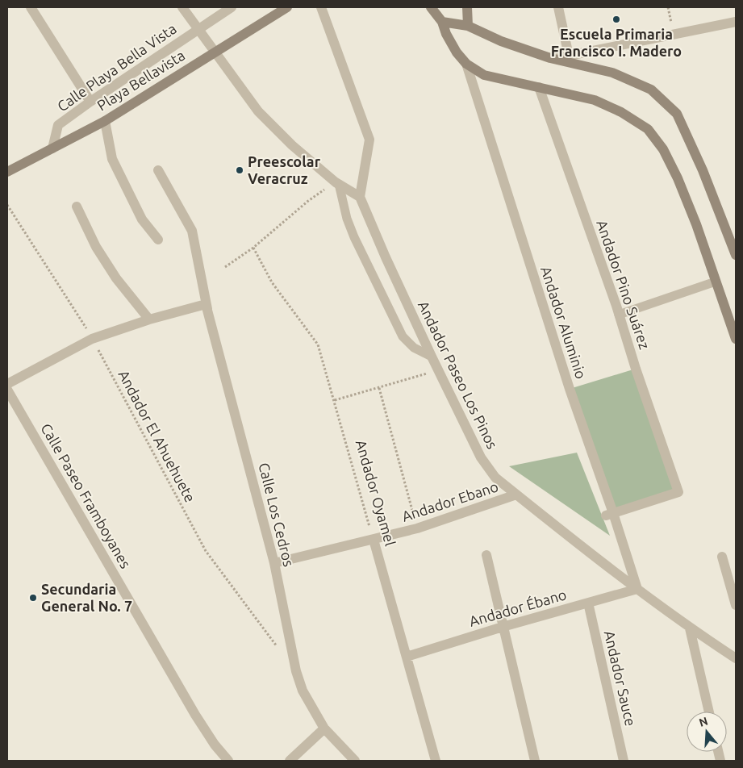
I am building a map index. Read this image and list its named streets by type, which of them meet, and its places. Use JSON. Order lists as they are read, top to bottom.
{
  "streets": {
    "street": [
      "Calle Playa Bella Vista",
      "Playa Bellavista",
      "Andador Pino Suárez",
      "Andador Aluminio",
      "Andador Paseo Los Pinos",
      "Andador Oyamel",
      "Calle Paseo Framboyanes",
      "Andador Ebano",
      "Calle Los Cedros",
      "Andador Ébano",
      "Andador Sauce"
    ],
    "path": ["Andador El Ahuehuete"]
  },
  "crossings": [
    ["Calle Playa Bella Vista", "Playa Bellavista"],
    ["Andador Pino Suárez", "Andador Aluminio"],
    ["Andador Aluminio", "Andador Paseo Los Pinos"],
    ["Andador Aluminio", "Andador Ébano"],
    ["Andador Paseo Los Pinos", "Andador Ebano"],
    ["Andador Paseo Los Pinos", "Andador Ébano"],
    ["Andador Oyamel", "Andador Ebano"],
    ["Andador Oyamel", "Andador Ébano"],
    ["Andador Ebano", "Calle Los Cedros"],
    ["Andador Ébano", "Andador Sauce"]
  ],
  "places": ["Escuela Primaria Francisco I. Madero", "Preescolar Veracruz", "Secundaria General No. 7"],
  "north": "top"
}
